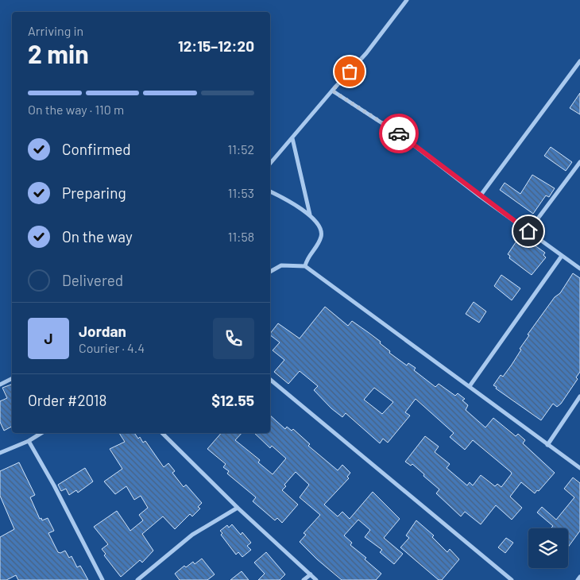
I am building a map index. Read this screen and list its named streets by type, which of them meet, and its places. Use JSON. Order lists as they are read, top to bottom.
{
  "page": {
    "heading": ["2 min", "Arriving in", "12:15–12:20"],
    "panel": [
      "Jordan",
      "Courier · 4.4",
      "Order #2018",
      "$12.55"
    ],
    "bar": "On the way · 110 m",
    "list": [
      ["Confirmed", "11:52"],
      ["Preparing", "11:53"],
      ["On the way", "11:58"],
      "Delivered"
    ],
    "round": "J"
  }
}
